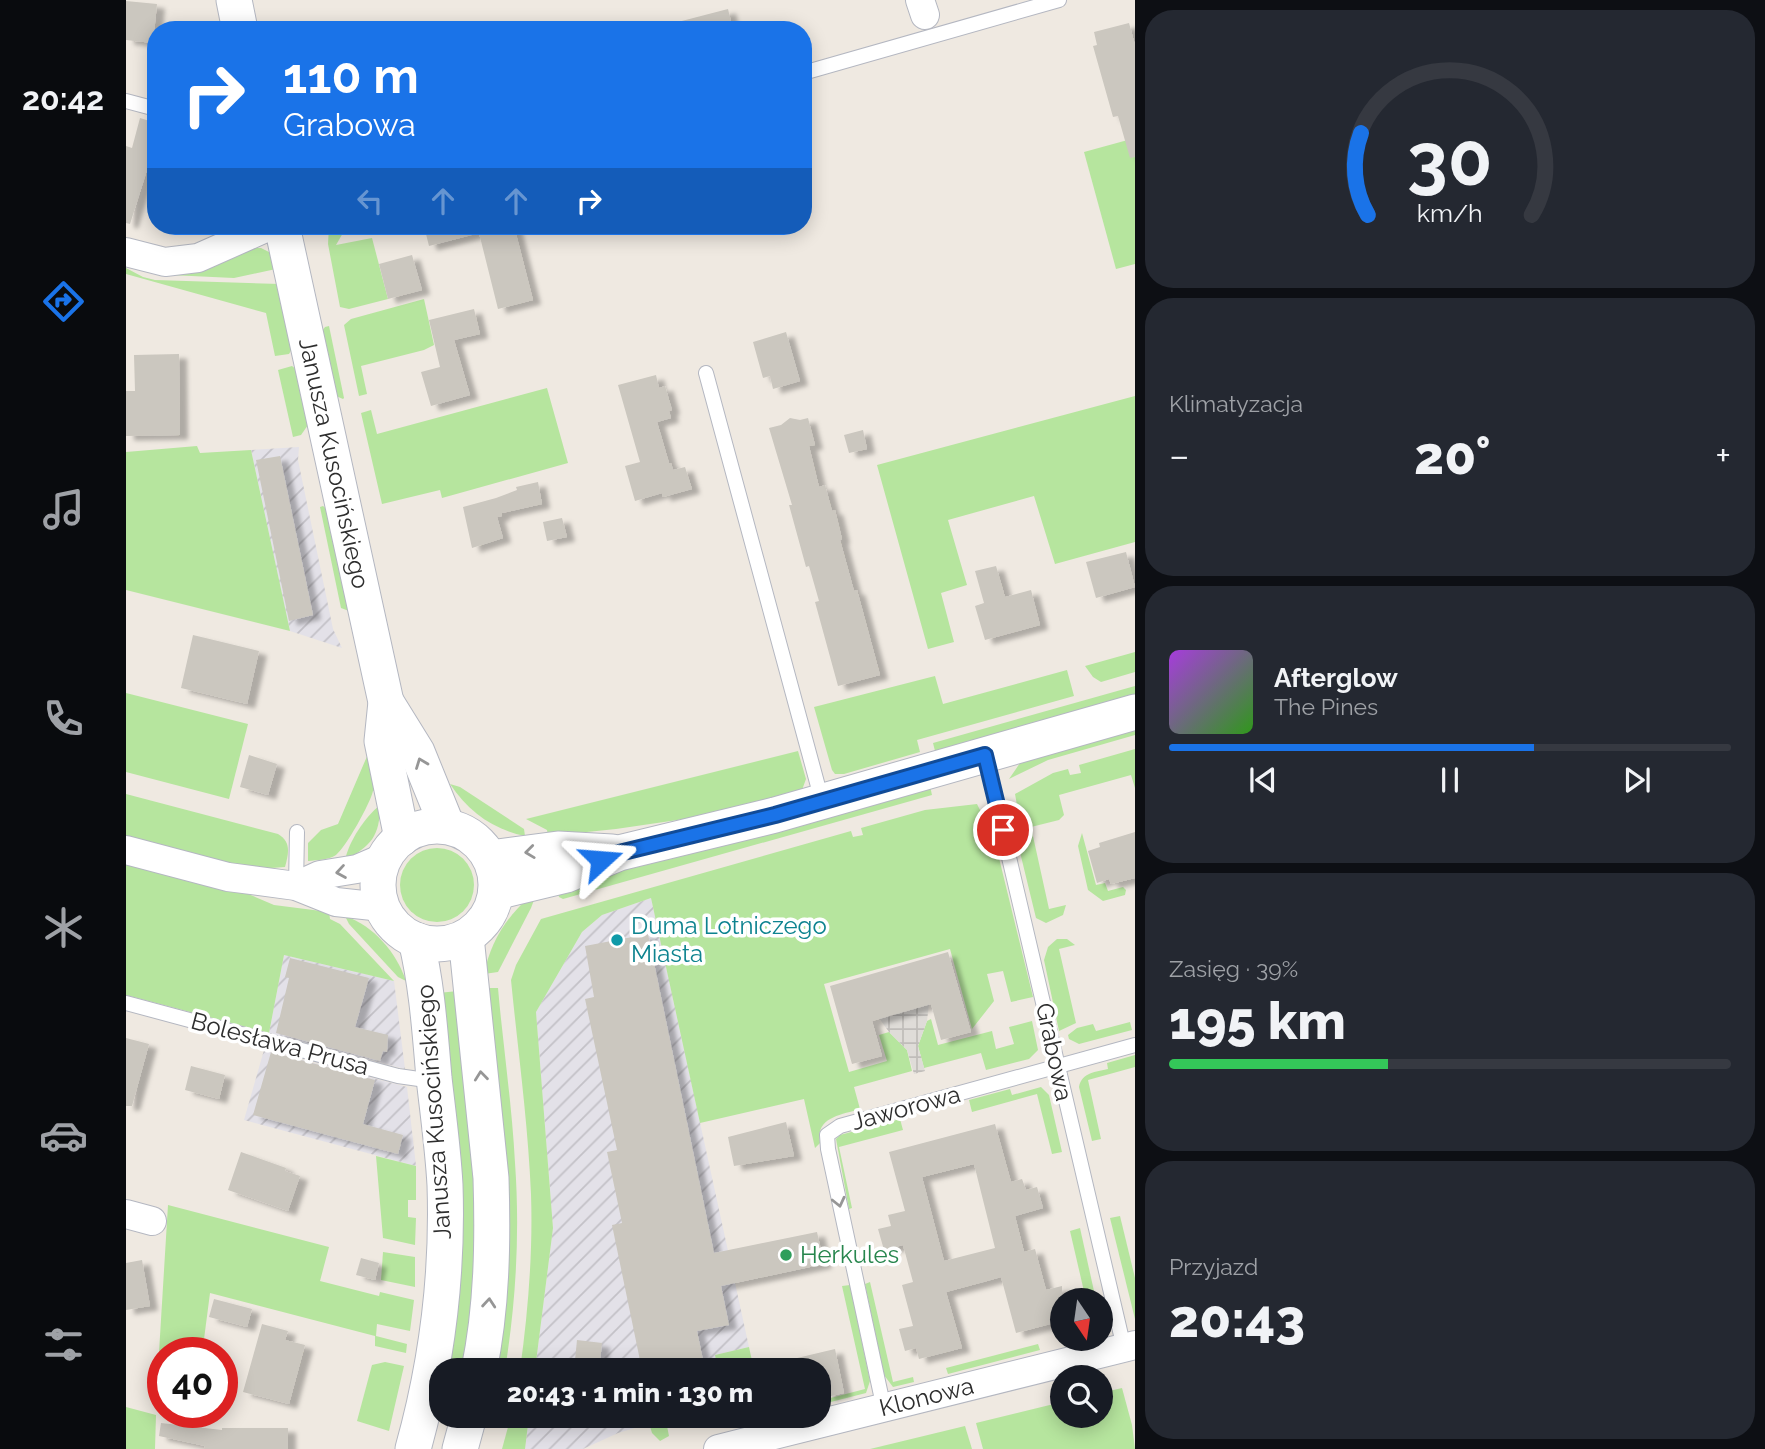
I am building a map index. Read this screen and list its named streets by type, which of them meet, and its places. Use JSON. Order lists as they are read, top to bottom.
{
  "streets": {
    "street": ["Janusza Kusocińskiego", "Klonowa"],
    "lane": ["Bolesława Prusa", "Grabowa", "Jaworowa"]
  },
  "crossings": [
    ["Janusza Kusocińskiego", "Bolesława Prusa"],
    ["Grabowa", "Jaworowa"],
    ["Grabowa", "Klonowa"],
    ["Jaworowa", "Klonowa"]
  ],
  "places": ["Duma Lotniczego Miasta", "Herkules"],
  "north": "bottom",
  "page": {
    "tabs": "20:42",
    "turn": ["110 m", "Grabowa"],
    "tile": [
      "Klimatyzacja",
      ["Zasięg · 39%", "195 km"],
      ["Przyjazd", "20:43"]
    ],
    "heat": ["−", "20°", "+"],
    "song": ["Afterglow", "The Pines"],
    "limit": "40",
    "trip": "20:43 · 1 min · 130 m",
    "gauge": ["30", "km/h"]
  }
}
